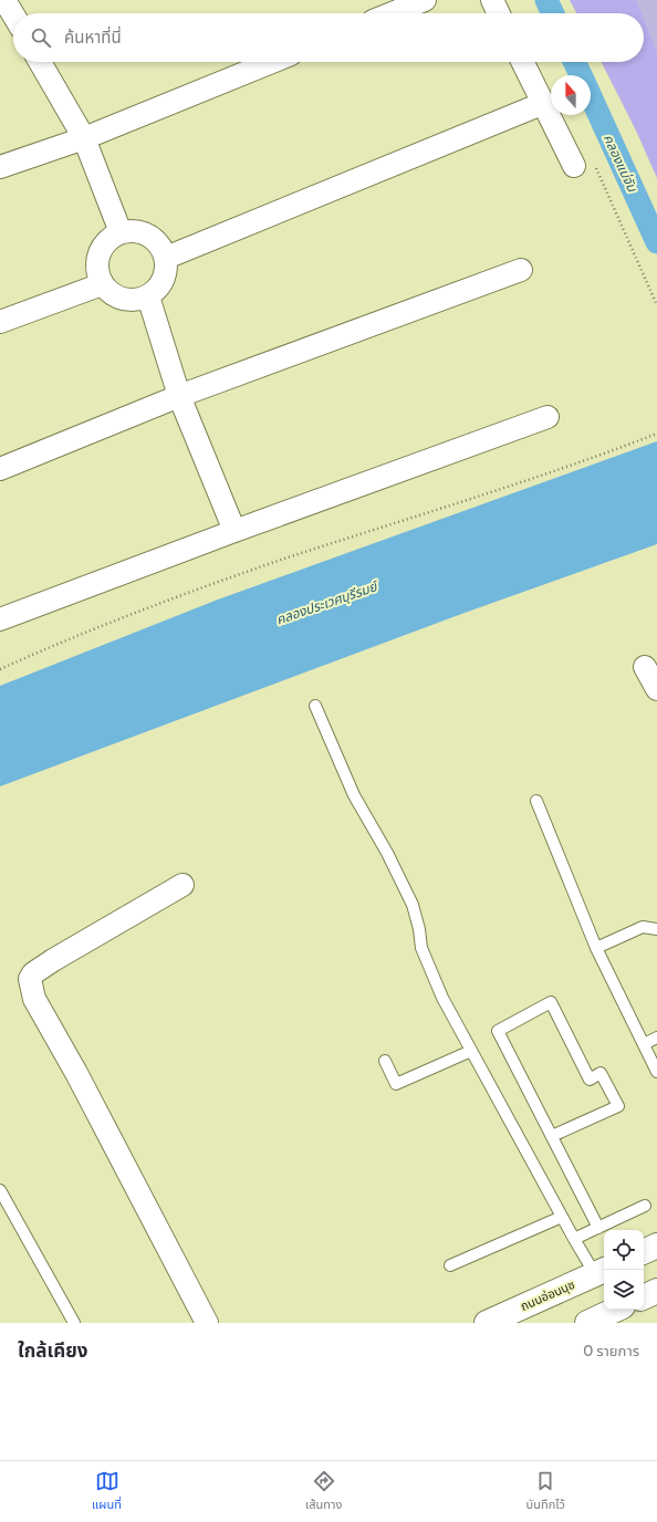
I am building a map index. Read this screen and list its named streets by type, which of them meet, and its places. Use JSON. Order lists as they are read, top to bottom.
{
  "streets": {
    "main road": ["ถนนอ่อนนุช"]
  },
  "water": ["คลองแม่จัน", "คลองประเวศบุรีรมย์"],
  "north": "top",
  "page": {
    "search": "ค้นหาที่นี่",
    "heading": ["ใกล้เคียง", "0 รายการ"],
    "nav": ["แผนที่", "เส้นทาง", "บันทึกไว้"]
  }
}
